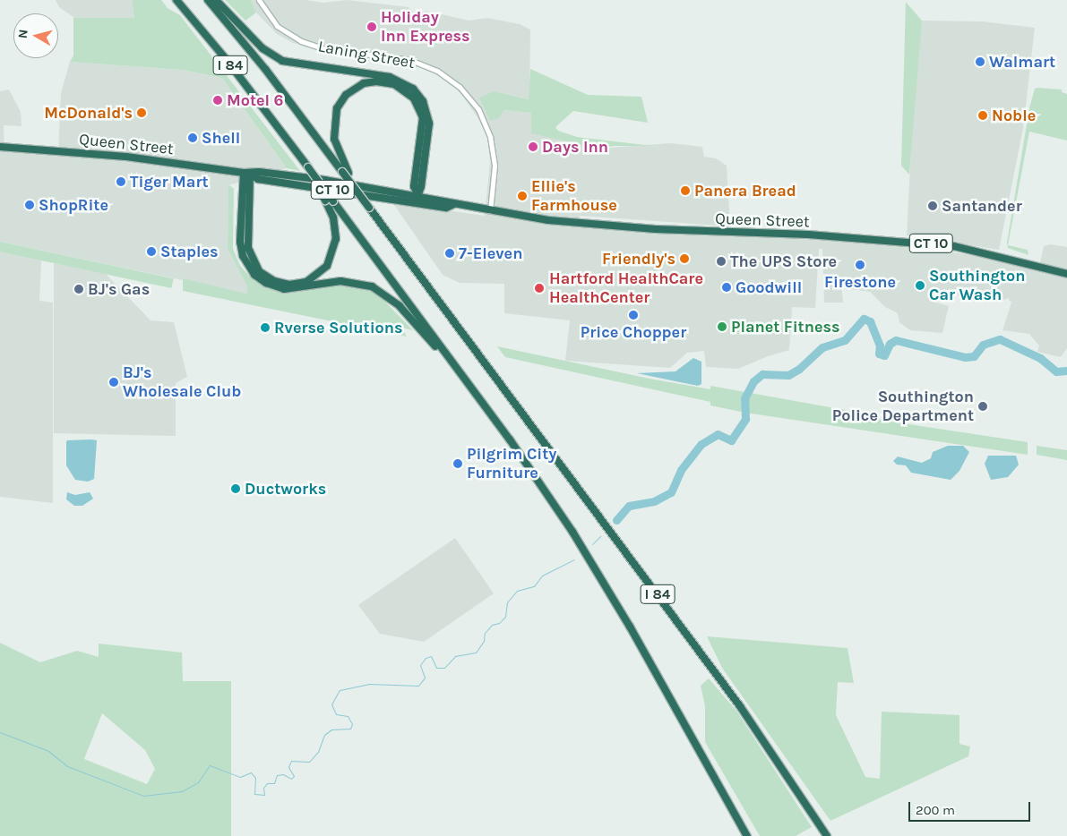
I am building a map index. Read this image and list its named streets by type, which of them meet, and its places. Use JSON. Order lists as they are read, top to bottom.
{
  "streets": {
    "highway": ["I 84", "Queen Street", "CT 10"],
    "street": ["Laning Street"]
  },
  "crossings": [
    ["Laning Street", "Queen Street"]
  ],
  "places": [
    "Holiday Inn Express",
    "Walmart",
    "Motel 6",
    "McDonald's",
    "Noble",
    "Shell",
    "Days Inn",
    "Tiger Mart",
    "Panera Bread",
    "Ellie's Farmhouse",
    "ShopRite",
    "Santander",
    "Staples",
    "7-Eleven",
    "Friendly's",
    "The UPS Store",
    "Firestone",
    "Southington Car Wash",
    "Goodwill",
    "Hartford HealthCare HealthCenter",
    "BJ's Gas",
    "Price Chopper",
    "Planet Fitness",
    "Rverse Solutions",
    "BJ's Wholesale Club",
    "Southington Police Department",
    "Pilgrim City Furniture",
    "Ductworks"
  ],
  "scale_bar": "200 m",
  "north": "left"
}
